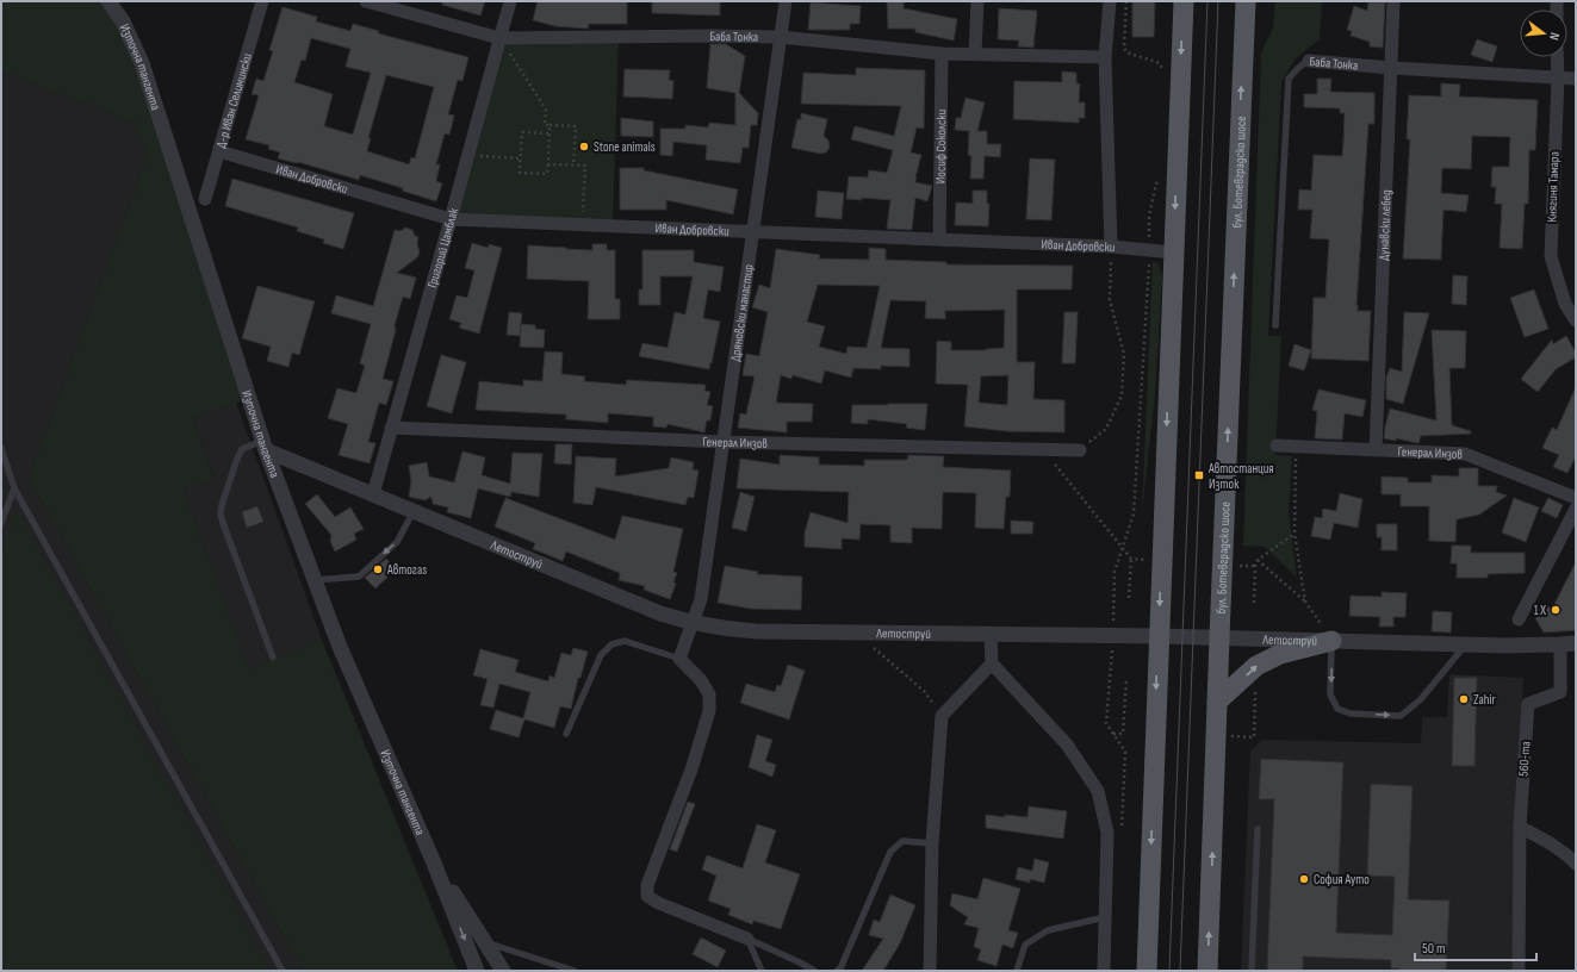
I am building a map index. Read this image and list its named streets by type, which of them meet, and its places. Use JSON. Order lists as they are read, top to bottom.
{
  "streets": {
    "main road": ["бул. Ботевградско шосе"],
    "street": [
      "Баба Тонка",
      "Източна тангента",
      "Д-р Иван Селимински",
      "Иосиф Соколски",
      "Иван Добровски",
      "Княгиня Тамара",
      "Дунавски лебед",
      "Григорий Цамблак",
      "Дряновски манастир",
      "Генерал Инзов",
      "Летоструй",
      "560-та"
    ]
  },
  "crossings": [
    ["Баба Тонка", "Иосиф Соколски"],
    ["Баба Тонка", "Княгиня Тамара"],
    ["Баба Тонка", "Дунавски лебед"],
    ["Баба Тонка", "Григорий Цамблак"],
    ["Баба Тонка", "Дряновски манастир"],
    ["Източна тангента", "Летоструй"],
    ["Д-р Иван Селимински", "Иван Добровски"],
    ["Иосиф Соколски", "Иван Добровски"],
    ["бул. Ботевградско шосе", "Летоструй"],
    ["Иван Добровски", "Григорий Цамблак"],
    ["Иван Добровски", "Дряновски манастир"],
    ["Дунавски лебед", "Генерал Инзов"],
    ["Григорий Цамблак", "Генерал Инзов"],
    ["Григорий Цамблак", "Летоструй"],
    ["Дряновски манастир", "Генерал Инзов"],
    ["Дряновски манастир", "Летоструй"],
    ["Летоструй", "560-та"]
  ],
  "places": {
    "other": [
      "Stone animals",
      "Автогаѕ",
      "1 Х",
      "Zahir",
      "София Ауто"
    ],
    "transit": ["Автостанция Изток"]
  },
  "scale_bar": "50 m",
  "north": "right"
}
